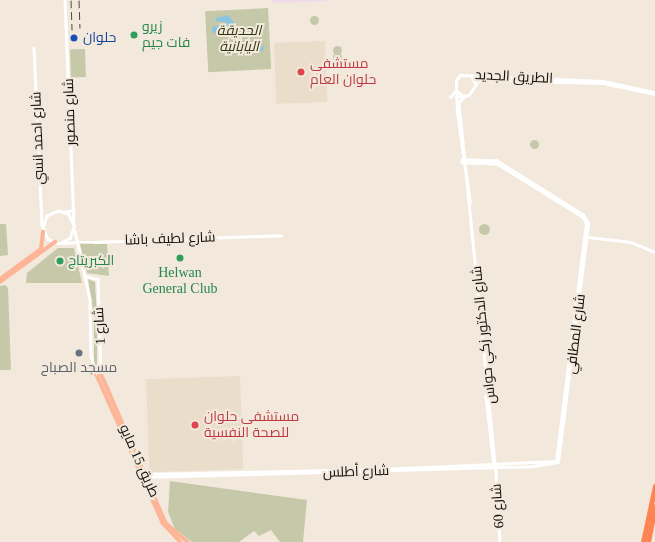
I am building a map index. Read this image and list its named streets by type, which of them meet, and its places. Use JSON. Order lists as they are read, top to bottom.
{
  "streets": {
    "main road": ["طريق 15 مايو"],
    "street": [
      "الطريق الجديد",
      "شارع منصور",
      "شارع احمد انسي",
      "شارع لطيف باشا",
      "شارع 1",
      "شارع المطافي",
      "شارع الدكتور زكي حواس",
      "شارع أطلس",
      "شارع 60"
    ]
  },
  "crossings": [
    ["شارع منصور", "شارع احمد انسي"],
    ["شارع منصور", "شارع لطيف باشا"],
    ["شارع منصور", "شارع 1"],
    ["شارع منصور", "طريق 15 مايو"],
    ["شارع احمد انسي", "شارع لطيف باشا"],
    ["شارع 1", "طريق 15 مايو"],
    ["شارع المطافي", "شارع أطلس"],
    ["شارع الدكتور زكي حواس", "شارع أطلس"],
    ["شارع الدكتور زكي حواس", "شارع 60"],
    ["طريق 15 مايو", "شارع أطلس"],
    ["شارع أطلس", "شارع 60"]
  ],
  "parks": ["الحديقة اليابانية"],
  "places": [
    "زيرو فات جيم",
    "حلوان",
    "مستشفى حلوان العام",
    "Helwan General Club",
    "الكبريتاج",
    "مسجد الصباح",
    "مستشفي حلوان للصحة النفسية"
  ]
}
